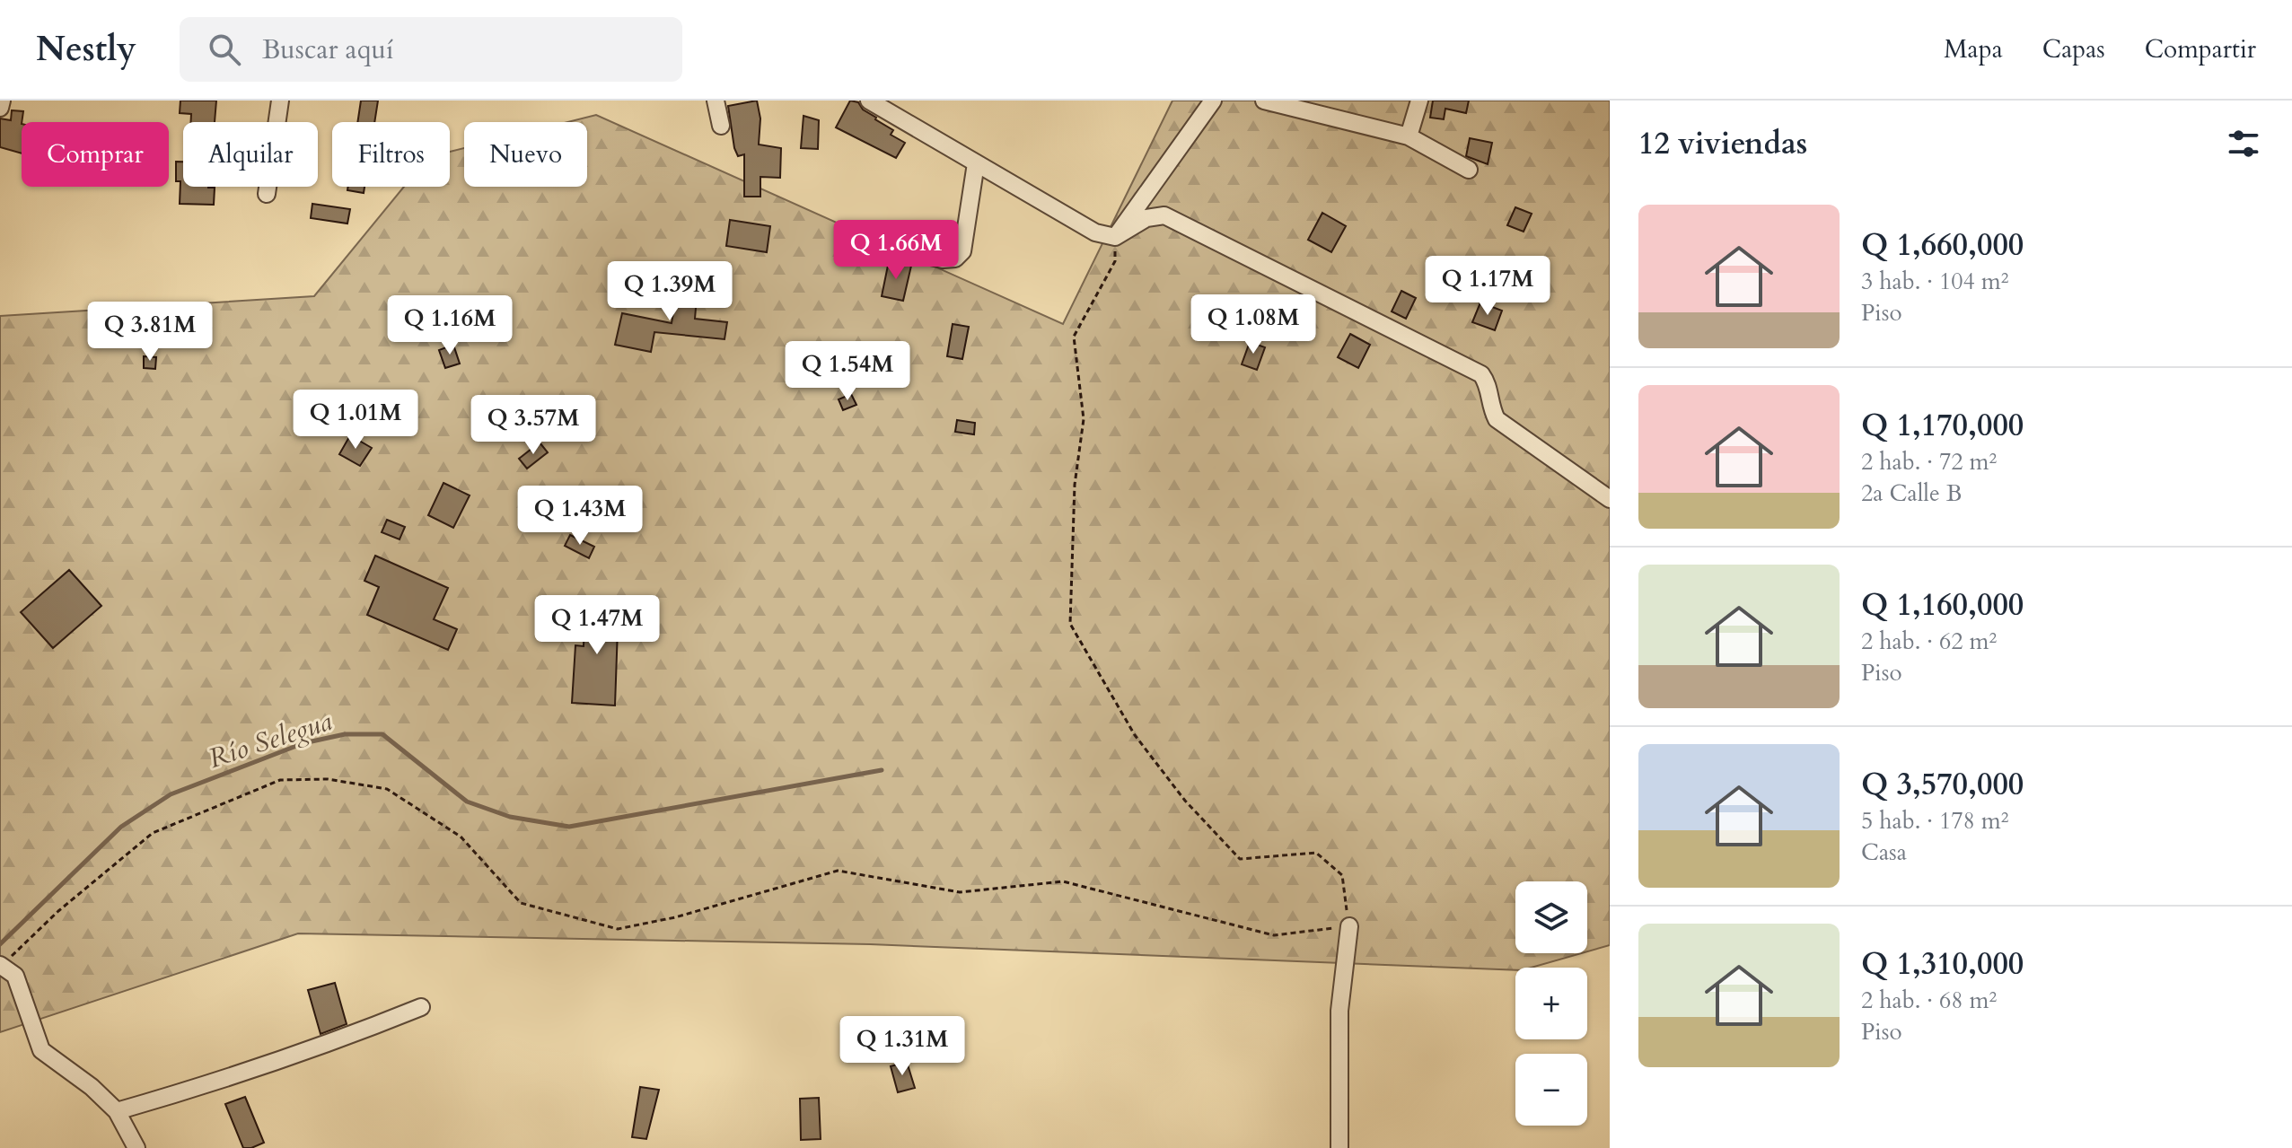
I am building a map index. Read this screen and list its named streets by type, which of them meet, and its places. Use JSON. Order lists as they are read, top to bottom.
{
  "water": ["Río Selegua"],
  "page": {
    "header": "Nestly",
    "search": "Buscar aquí",
    "nav": ["Mapa", "Capas", "Compartir"],
    "heading": "12 viviendas",
    "chip": [
      "Comprar",
      "Alquilar",
      "Filtros",
      "Nuevo"
    ],
    "list": [
      {
        "name": "Q 1,660,000",
        "note": "3 hab. · 104 m² · Piso"
      },
      {
        "name": "Q 1,170,000",
        "note": "2 hab. · 72 m² · 2a Calle B"
      },
      {
        "name": "Q 1,160,000",
        "note": "2 hab. · 62 m² · Piso"
      },
      {
        "name": "Q 3,570,000",
        "note": "5 hab. · 178 m² · Casa"
      },
      {
        "name": "Q 1,310,000",
        "note": "2 hab. · 68 m² · Piso"
      }
    ],
    "price": [
      "Q 1.66M",
      "Q 1.17M",
      "Q 1.39M",
      "Q 1.08M",
      "Q 1.16M",
      "Q 3.81M",
      "Q 1.54M",
      "Q 1.01M",
      "Q 3.57M",
      "Q 1.43M",
      "Q 1.47M",
      "Q 1.31M"
    ],
    "map_buttons": ["+", "−"]
  }
}
